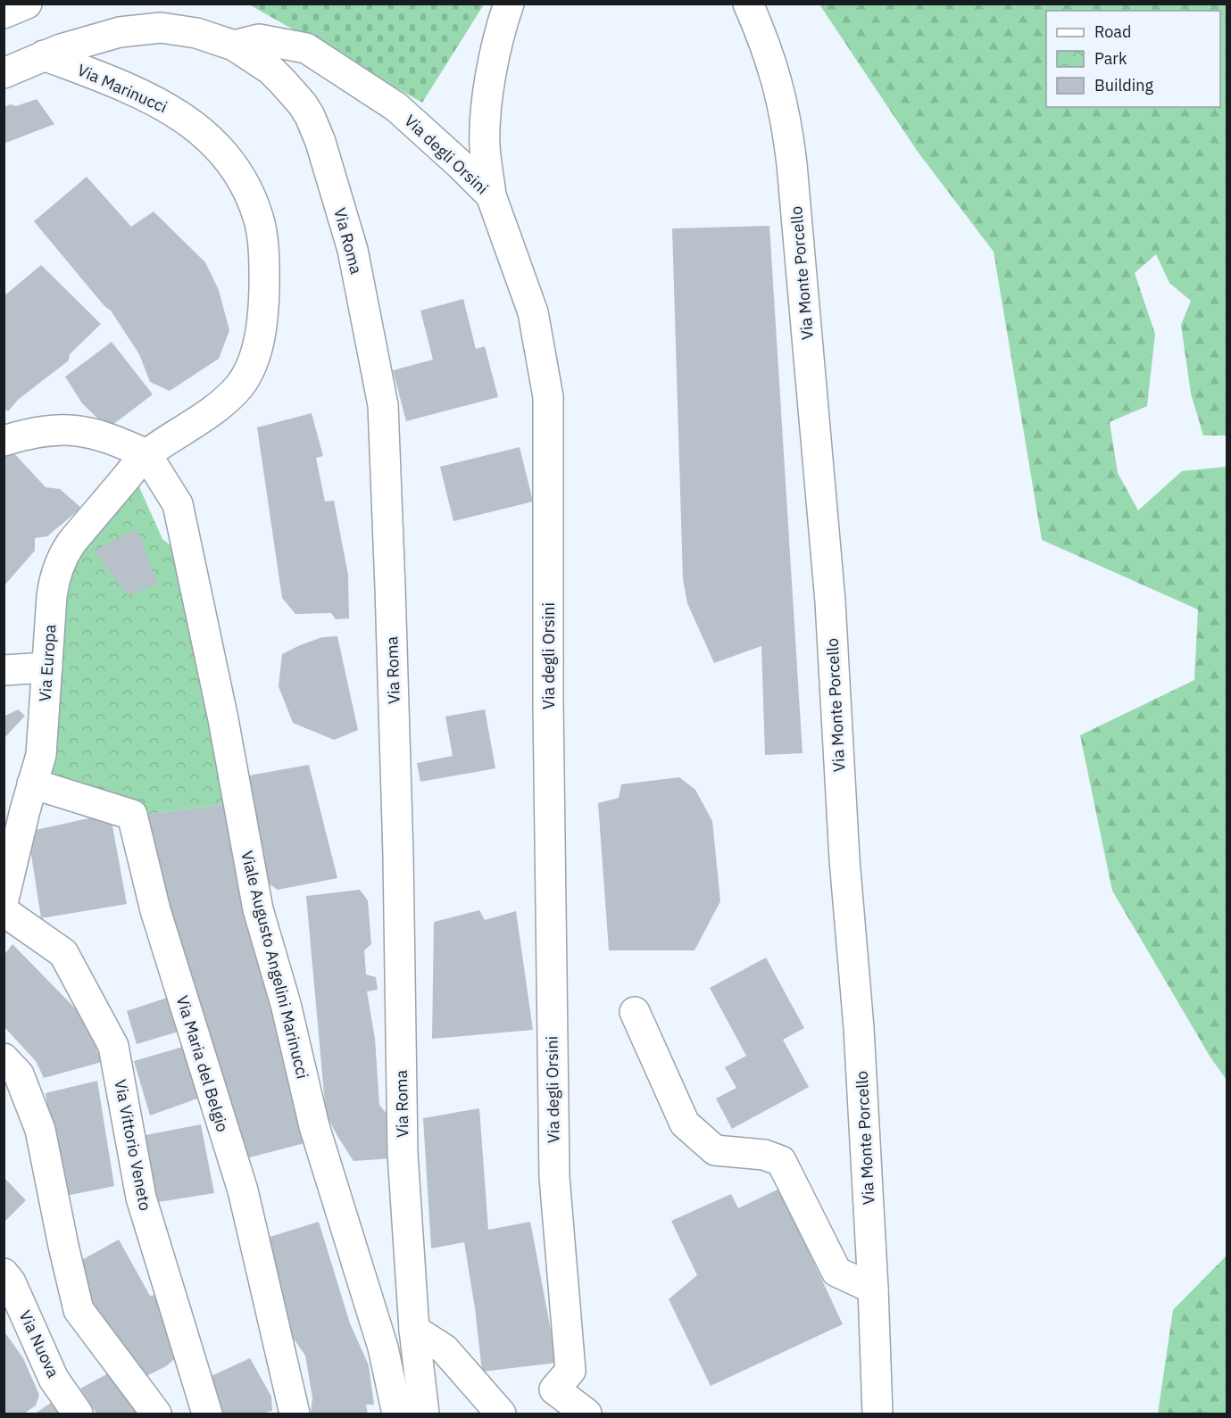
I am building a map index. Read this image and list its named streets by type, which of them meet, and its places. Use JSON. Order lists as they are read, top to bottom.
{
  "streets": {
    "street": [
      "Via Marinucci",
      "Via degli Orsini",
      "Via Roma",
      "Via Monte Porcello",
      "Via Europa",
      "Viale Augusto Angelini Marinucci",
      "Via Maria del Belgio",
      "Via Vittorio Veneto",
      "Via Nuova"
    ]
  },
  "crossings": [
    ["Via Marinucci", "Via Roma"],
    ["Via Marinucci", "Via Europa"],
    ["Via Marinucci", "Viale Augusto Angelini Marinucci"],
    ["Via degli Orsini", "Via Roma"],
    ["Via Europa", "Viale Augusto Angelini Marinucci"],
    ["Via Europa", "Via Maria del Belgio"]
  ],
  "legend": ["Road", "Park", "Building"]
}
